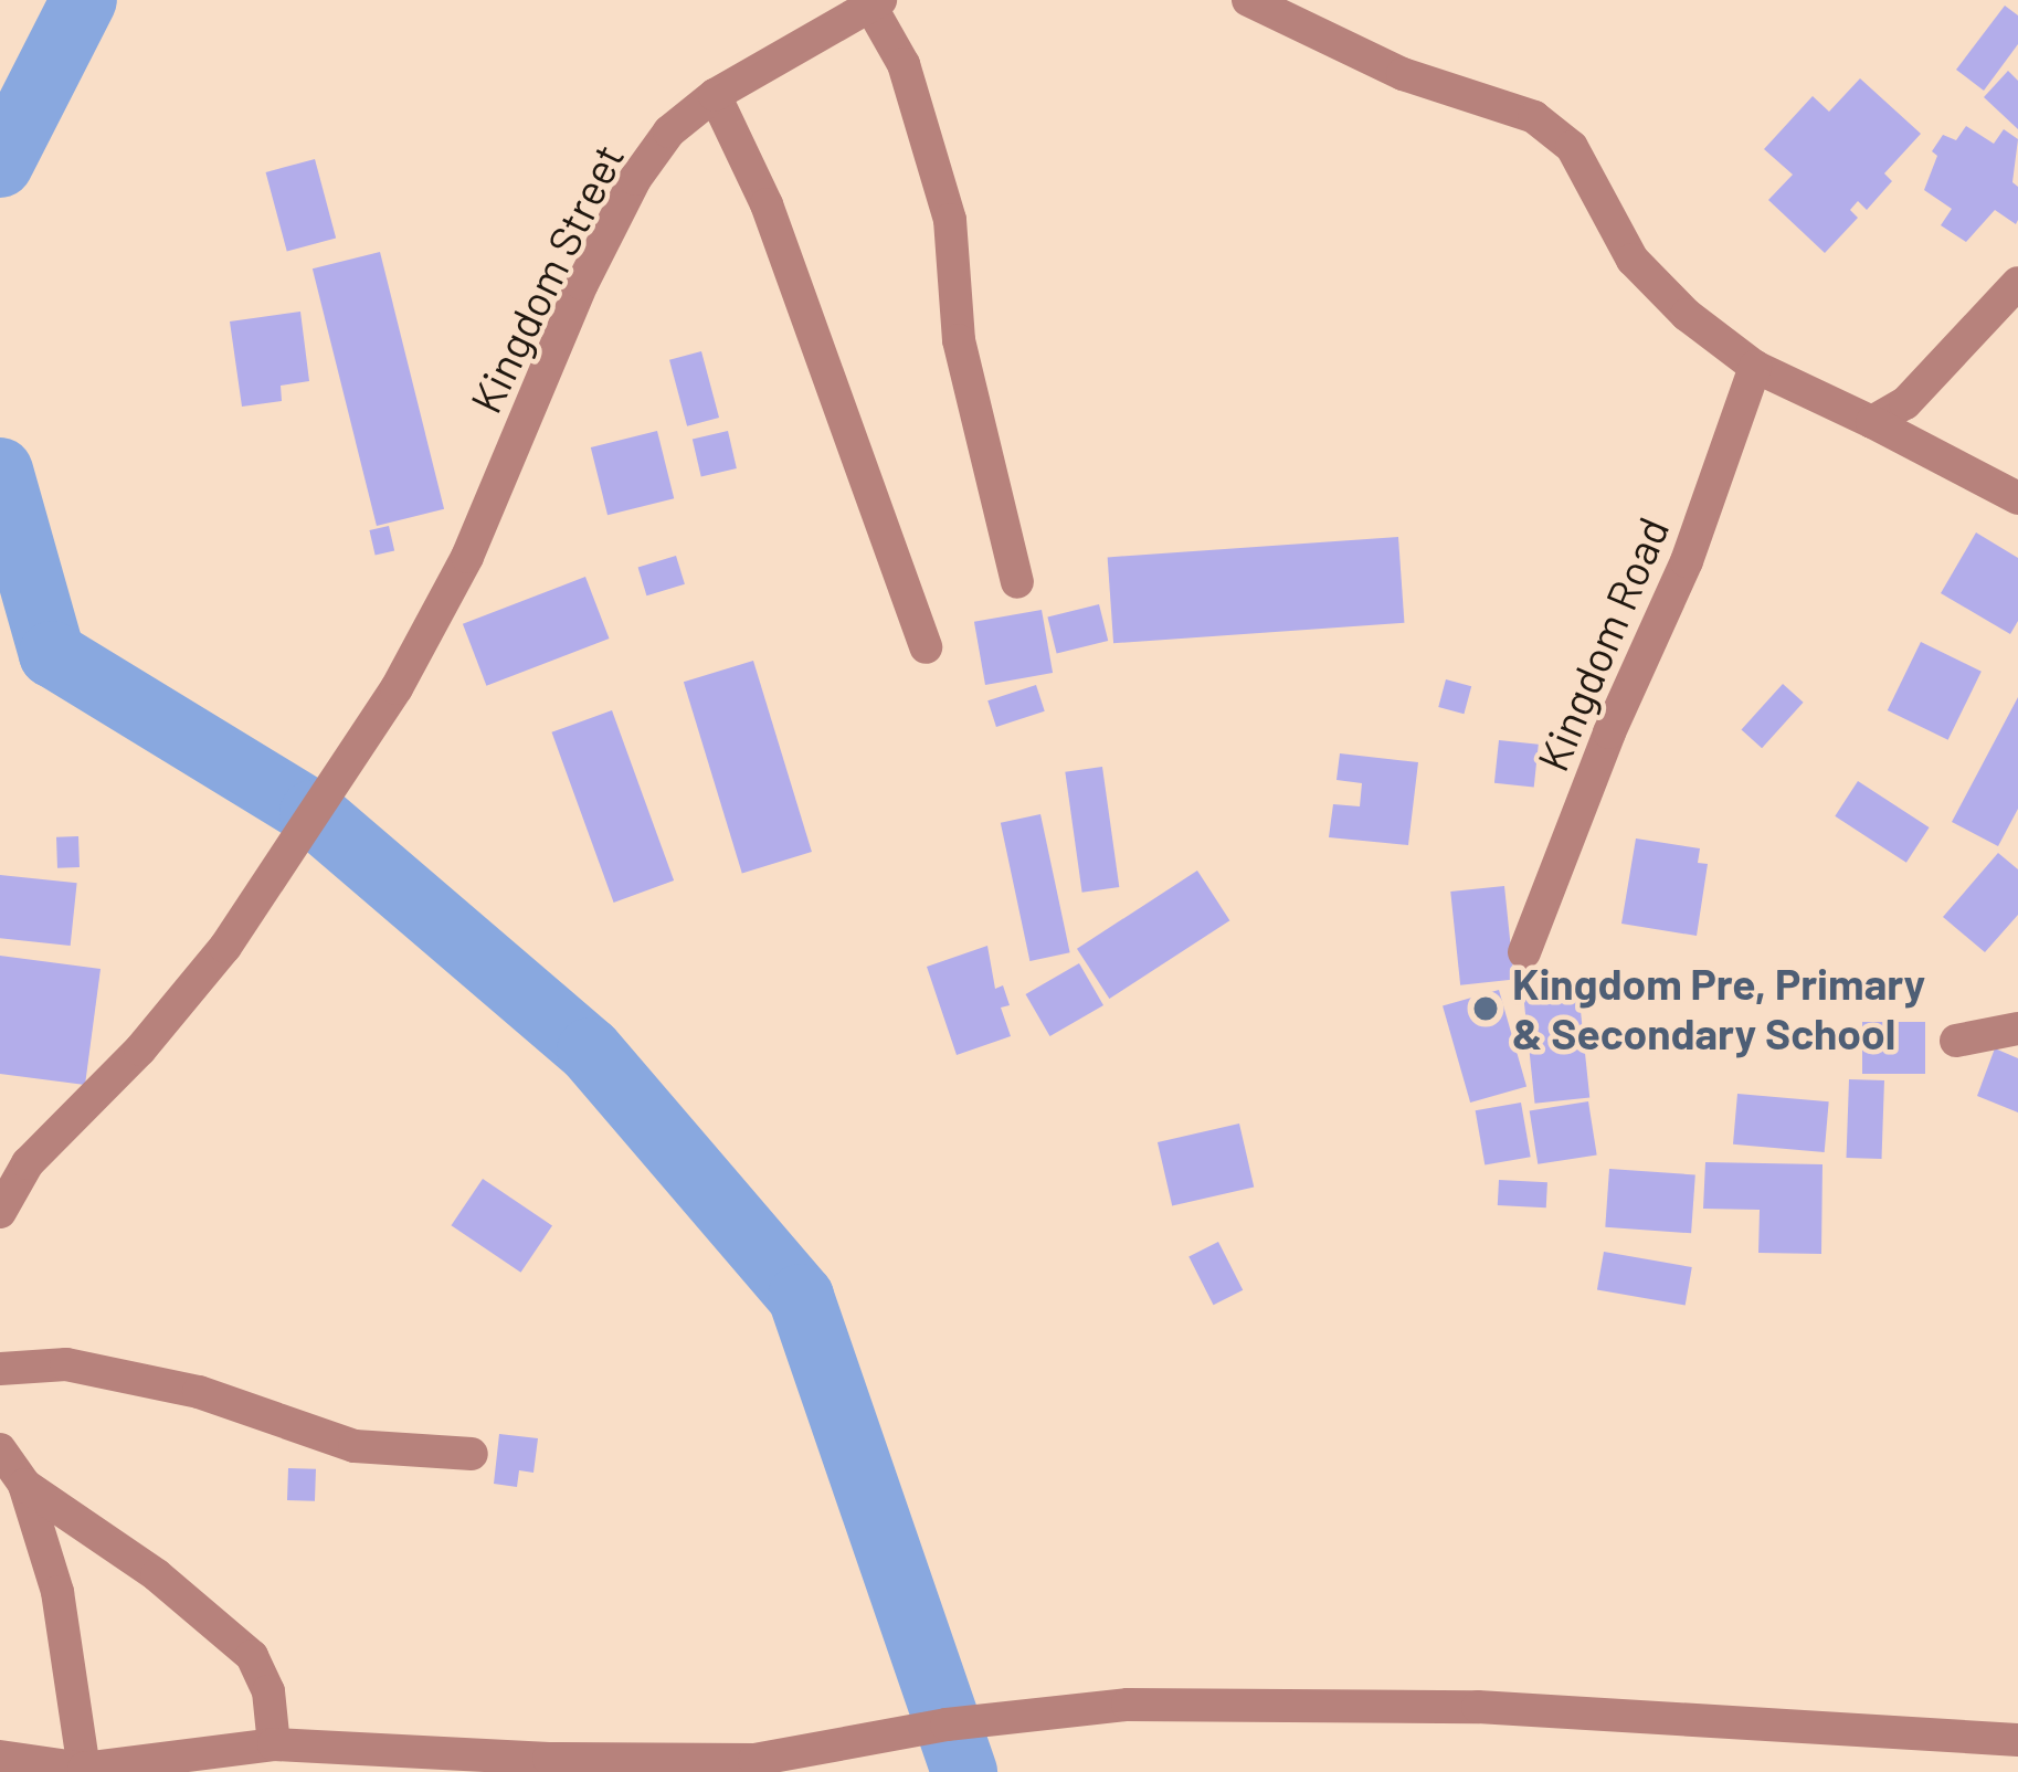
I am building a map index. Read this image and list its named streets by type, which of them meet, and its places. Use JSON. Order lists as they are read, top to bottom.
{
  "streets": {
    "street": ["Kingdom Street", "Kingdom Road"]
  },
  "places": ["Kingdom Pre, Primary & Secondary School"]
}
